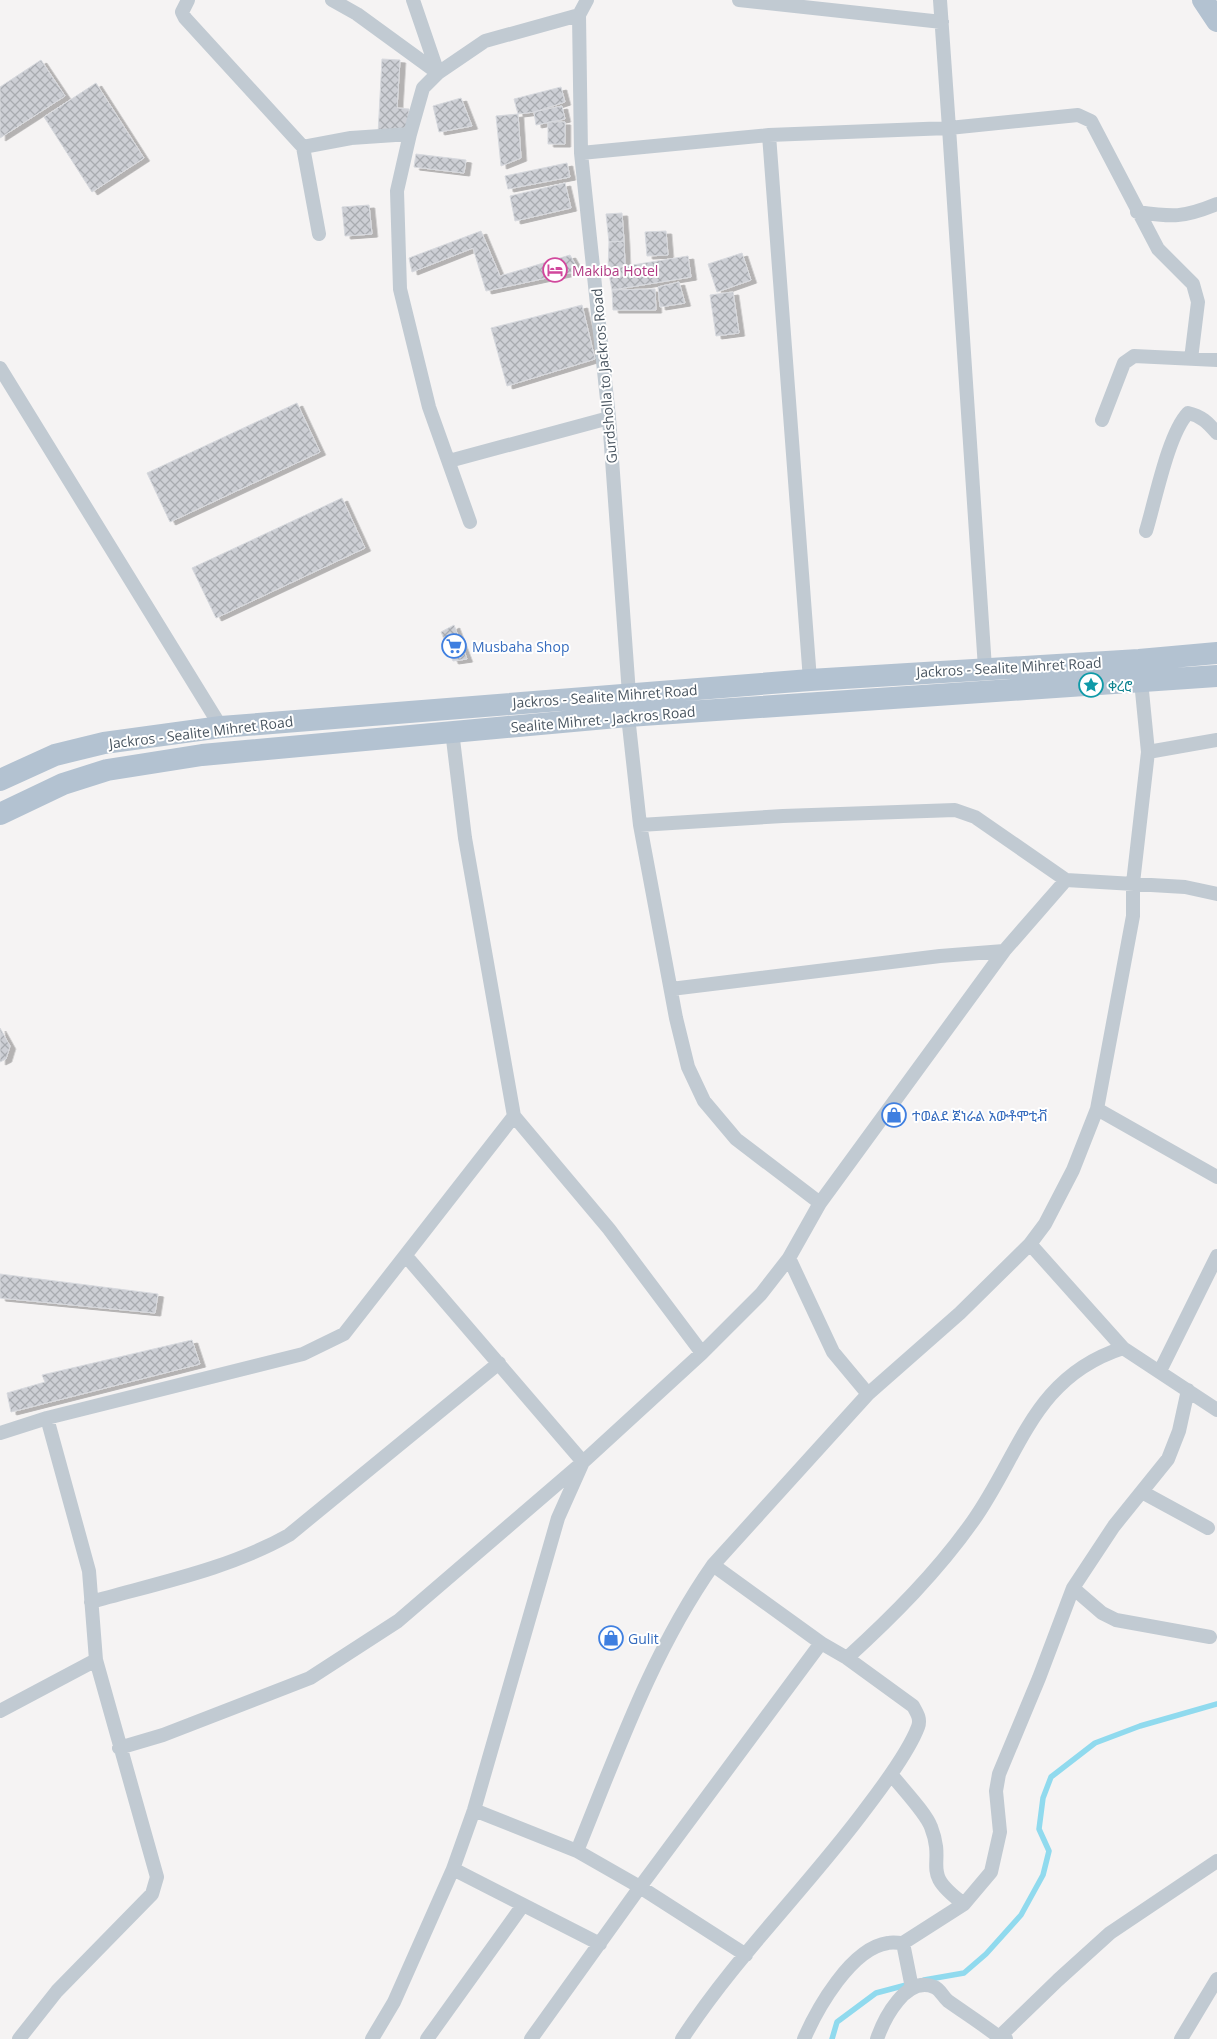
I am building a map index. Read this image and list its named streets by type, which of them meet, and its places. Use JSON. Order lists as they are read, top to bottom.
{
  "streets": {
    "main road": ["Jackros - Sealite Mihret Road", "Sealite Mihret - Jackros Road"],
    "street": ["Gurdsholla to Jackros Road"]
  },
  "crossings": [
    ["Gurdsholla to Jackros Road", "Jackros - Sealite Mihret Road"],
    ["Gurdsholla to Jackros Road", "Sealite Mihret - Jackros Road"],
    ["Jackros - Sealite Mihret Road", "Sealite Mihret - Jackros Road"]
  ],
  "places": {
    "hotel": ["Makiba Hotel"],
    "supermarket": ["Musbaha Shop"],
    "place": ["ቀረሮ"],
    "shop": ["ተወልደ ጀነራል አውቶሞቲቭ", "Gulit"]
  }
}
